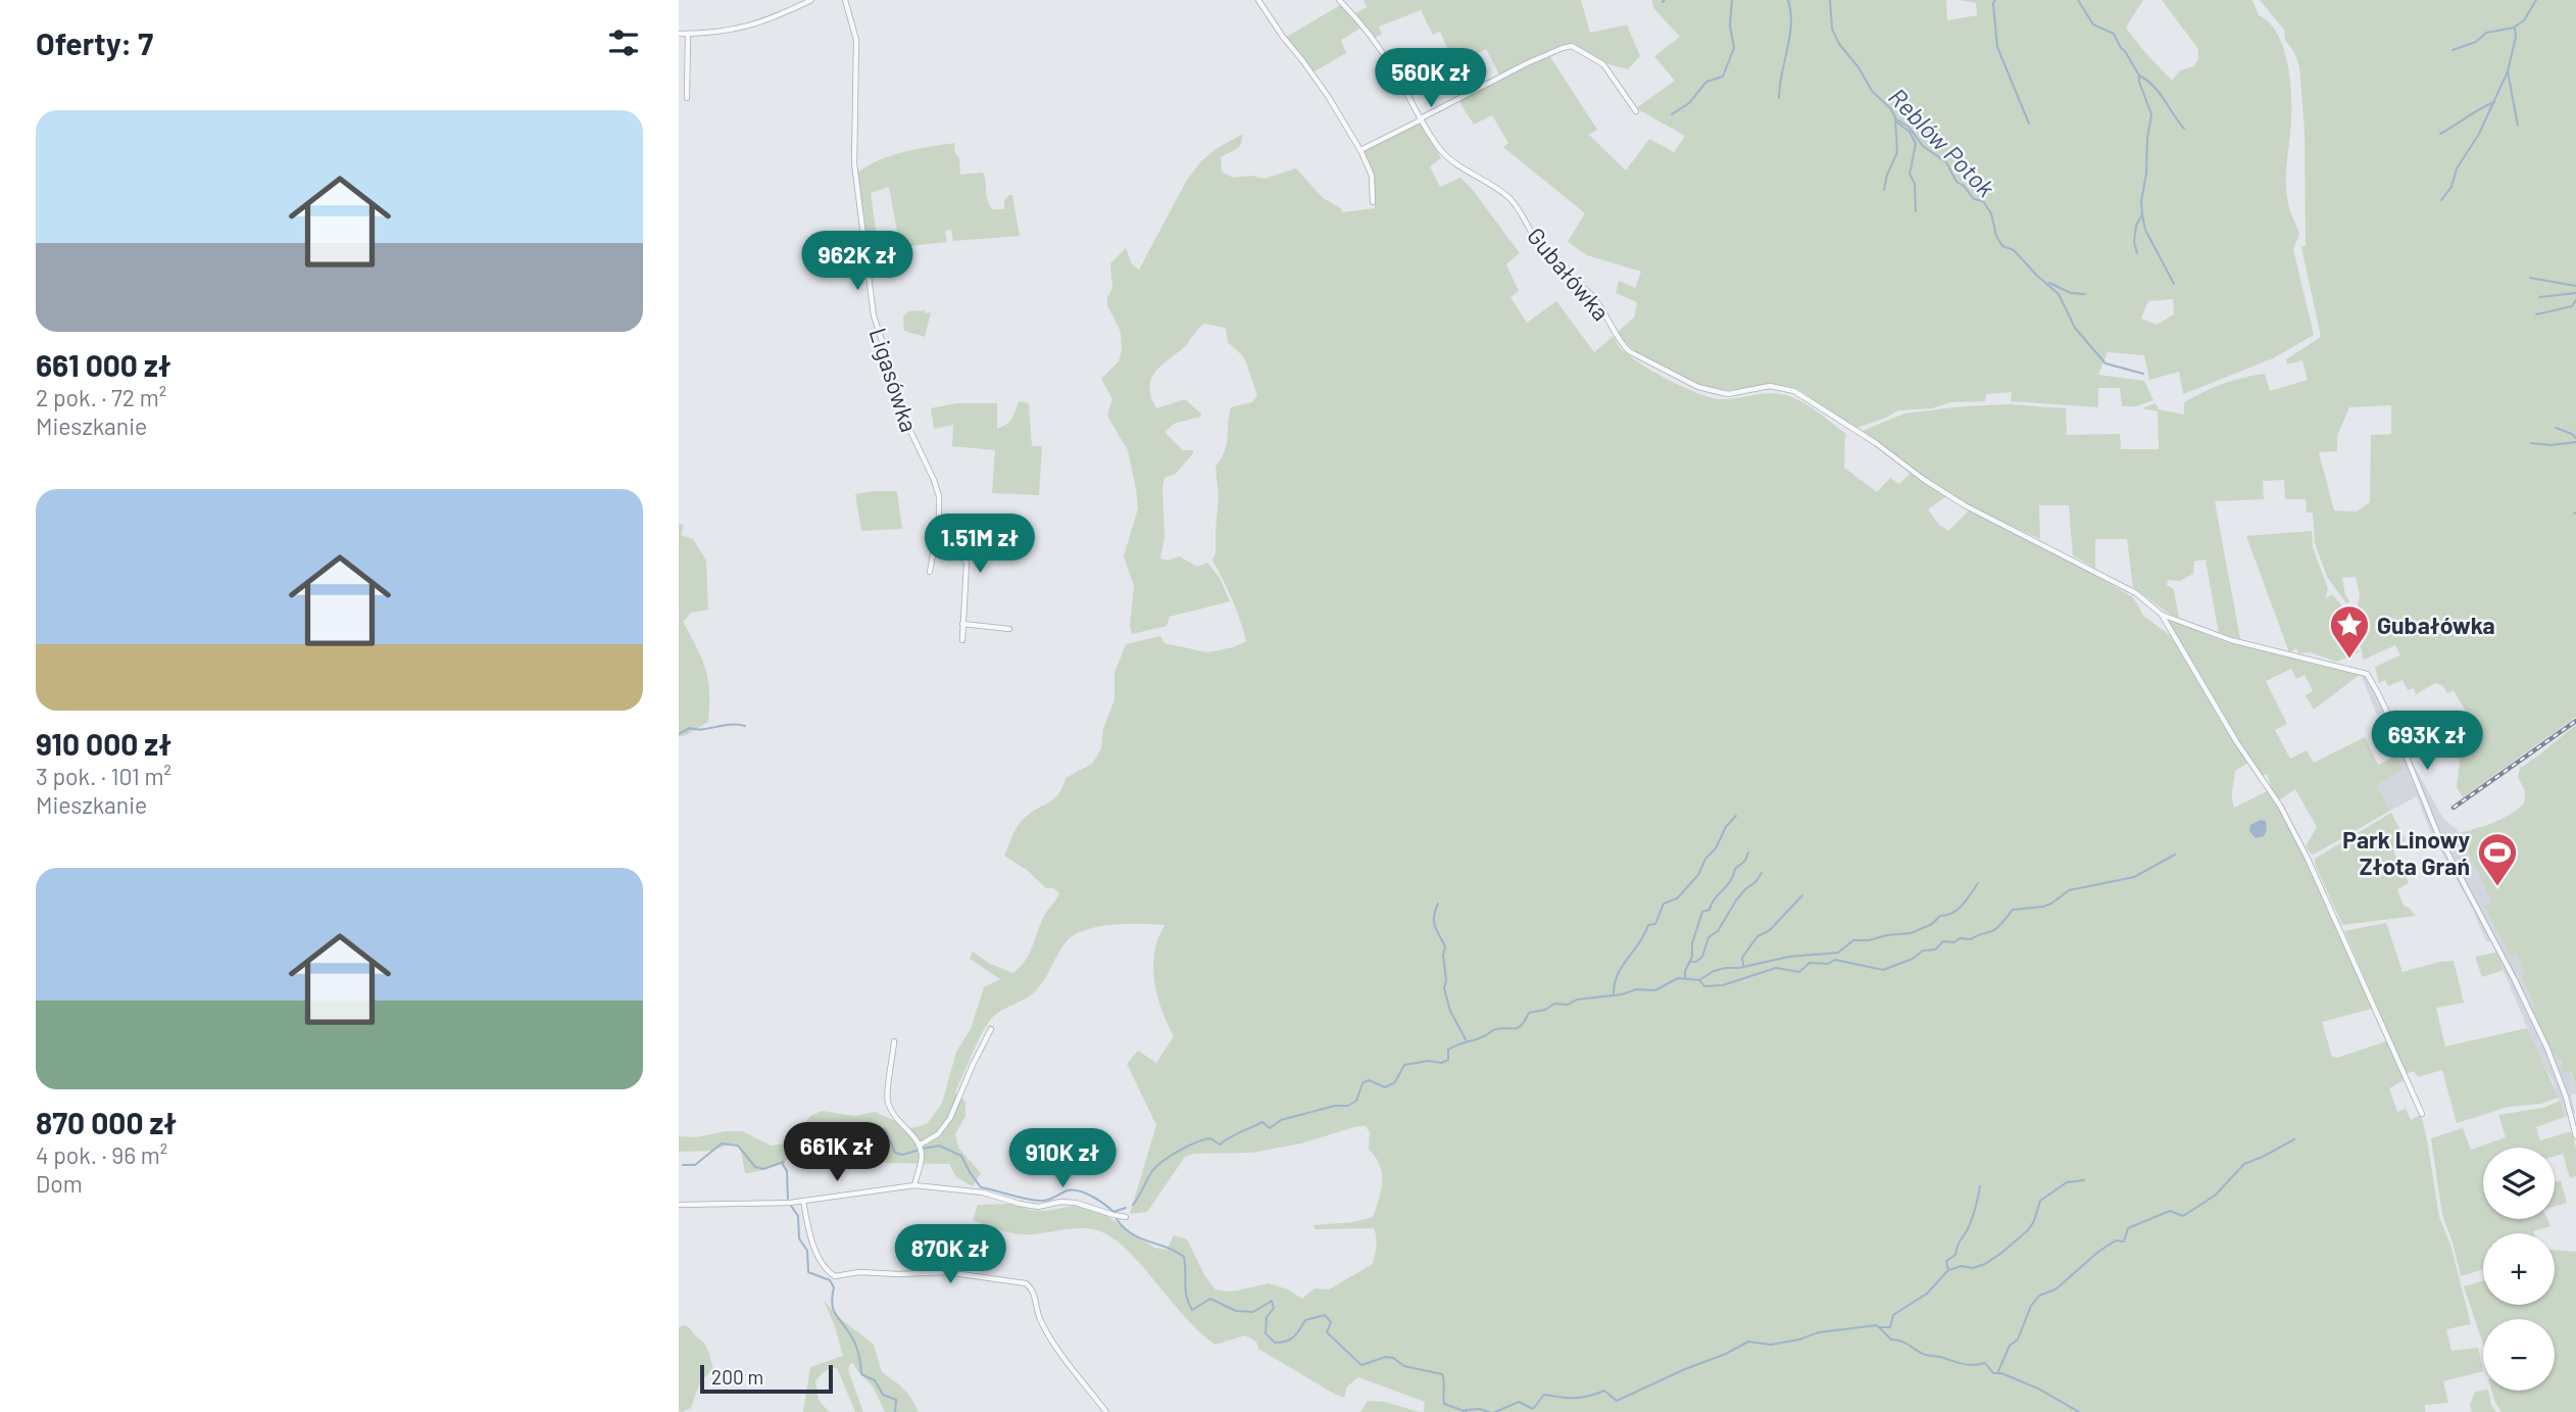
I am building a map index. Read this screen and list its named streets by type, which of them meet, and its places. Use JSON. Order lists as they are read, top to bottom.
{
  "streets": {
    "street": ["Gubałówka", "Ligasówka"]
  },
  "water": ["Reblów Potok"],
  "places": {
    "place": ["Gubałówka"],
    "sports": ["Park Linowy Złota Grań"]
  },
  "scale_bar": "200 m",
  "page": {
    "heading": "Oferty: 7",
    "price": [
      "560K zł",
      "962K zł",
      "1.51M zł",
      "693K zł",
      "661K zł",
      "910K zł",
      "870K zł"
    ],
    "list": [
      {
        "name": "661 000 zł",
        "note": "2 pok. · 72 m² · Mieszkanie"
      },
      {
        "name": "910 000 zł",
        "note": "3 pok. · 101 m² · Mieszkanie"
      },
      {
        "name": "870 000 zł",
        "note": "4 pok. · 96 m² · Dom"
      }
    ],
    "map_buttons": ["+", "−"],
    "scale": "200 m"
  }
}
